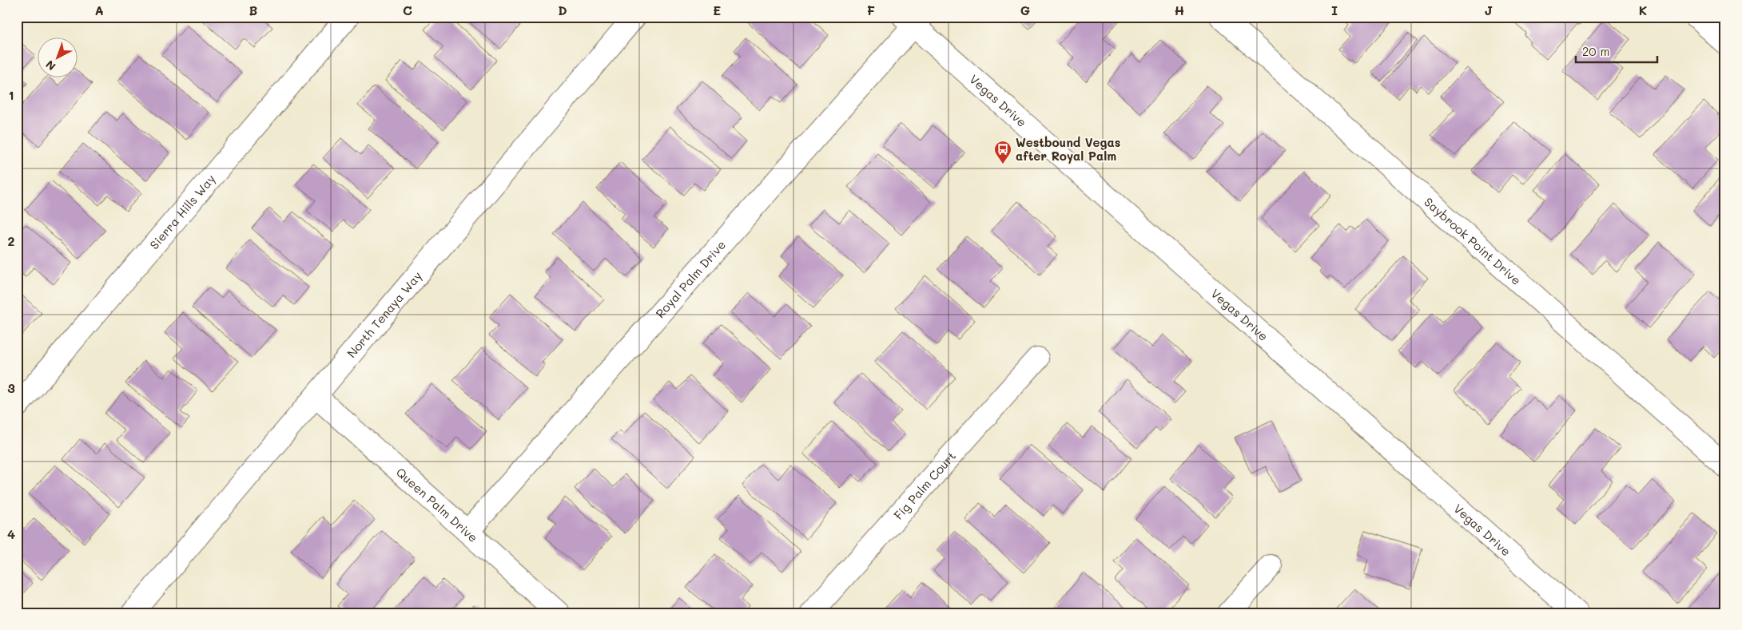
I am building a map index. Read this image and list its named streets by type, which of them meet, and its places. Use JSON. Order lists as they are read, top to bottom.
{
  "streets": {
    "street": [
      "Vegas Drive",
      "Sierra Hills Way",
      "Saybrook Point Drive",
      "Royal Palm Drive",
      "North Tenaya Way",
      "Fig Palm Court",
      "Queen Palm Drive"
    ]
  },
  "crossings": [
    ["Vegas Drive", "Royal Palm Drive"],
    ["Royal Palm Drive", "Queen Palm Drive"],
    ["North Tenaya Way", "Queen Palm Drive"]
  ],
  "places": {
    "bus stop": ["Westbound Vegas after Royal Palm"]
  },
  "scale_bar": "20 m",
  "north": "bottom left",
  "grid": {
    "columns": [
      "A",
      "B",
      "C",
      "D",
      "E",
      "F",
      "G",
      "H",
      "I",
      "J",
      "K"
    ],
    "rows": [
      "1",
      "2",
      "3",
      "4"
    ]
  }
}
